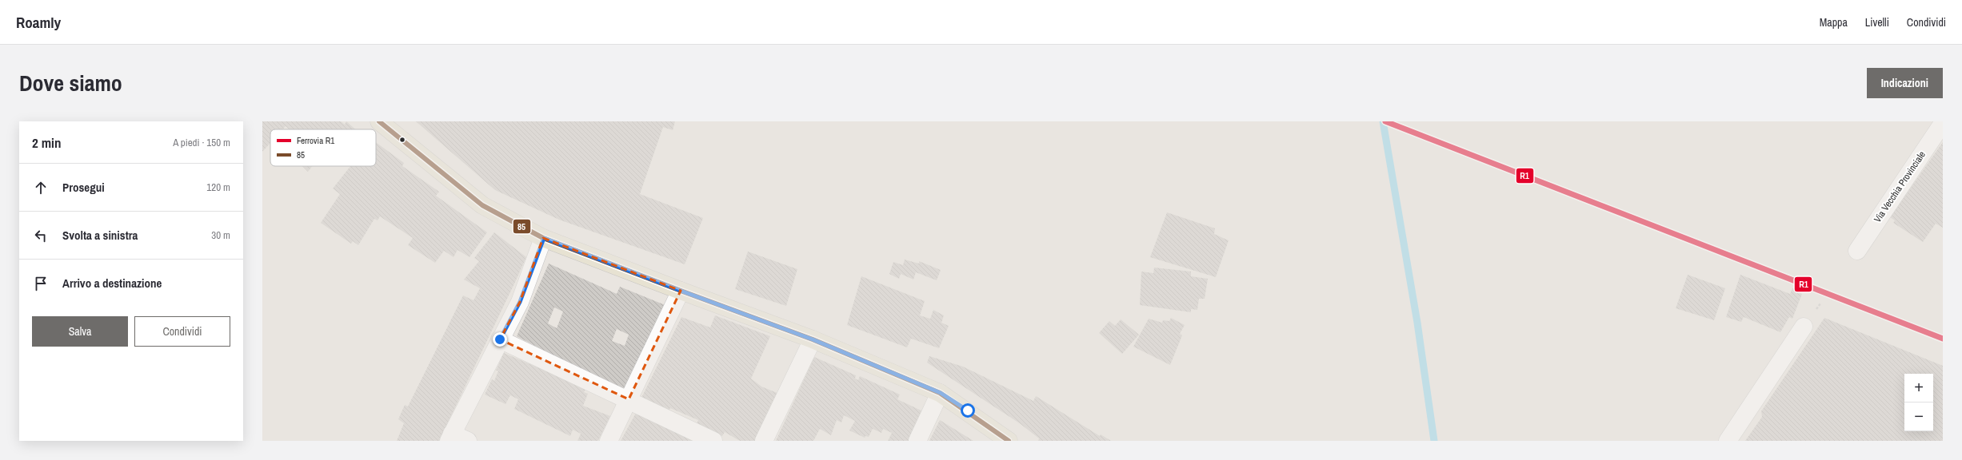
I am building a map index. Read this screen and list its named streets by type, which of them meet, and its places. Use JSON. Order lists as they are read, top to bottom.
{
  "streets": {
    "street": ["Via Vecchia Provinciale"]
  },
  "lines": ["rail line R1", "transit line 85"],
  "legend": ["Ferrovia R1", "85"],
  "page": {
    "header": "Roamly",
    "nav": ["Mappa", "Livelli", "Condividi"],
    "title": "Dove siamo",
    "buttons": [
      "Indicazioni",
      ["Salva", "Condividi"]
    ],
    "heading": ["2 min", "A piedi · 150 m"],
    "list": [
      ["Prosegui", "120 m"],
      ["Svolta a sinistra", "30 m"],
      "Arrivo a destinazione"
    ],
    "map_buttons": ["+", "−"]
  }
}
